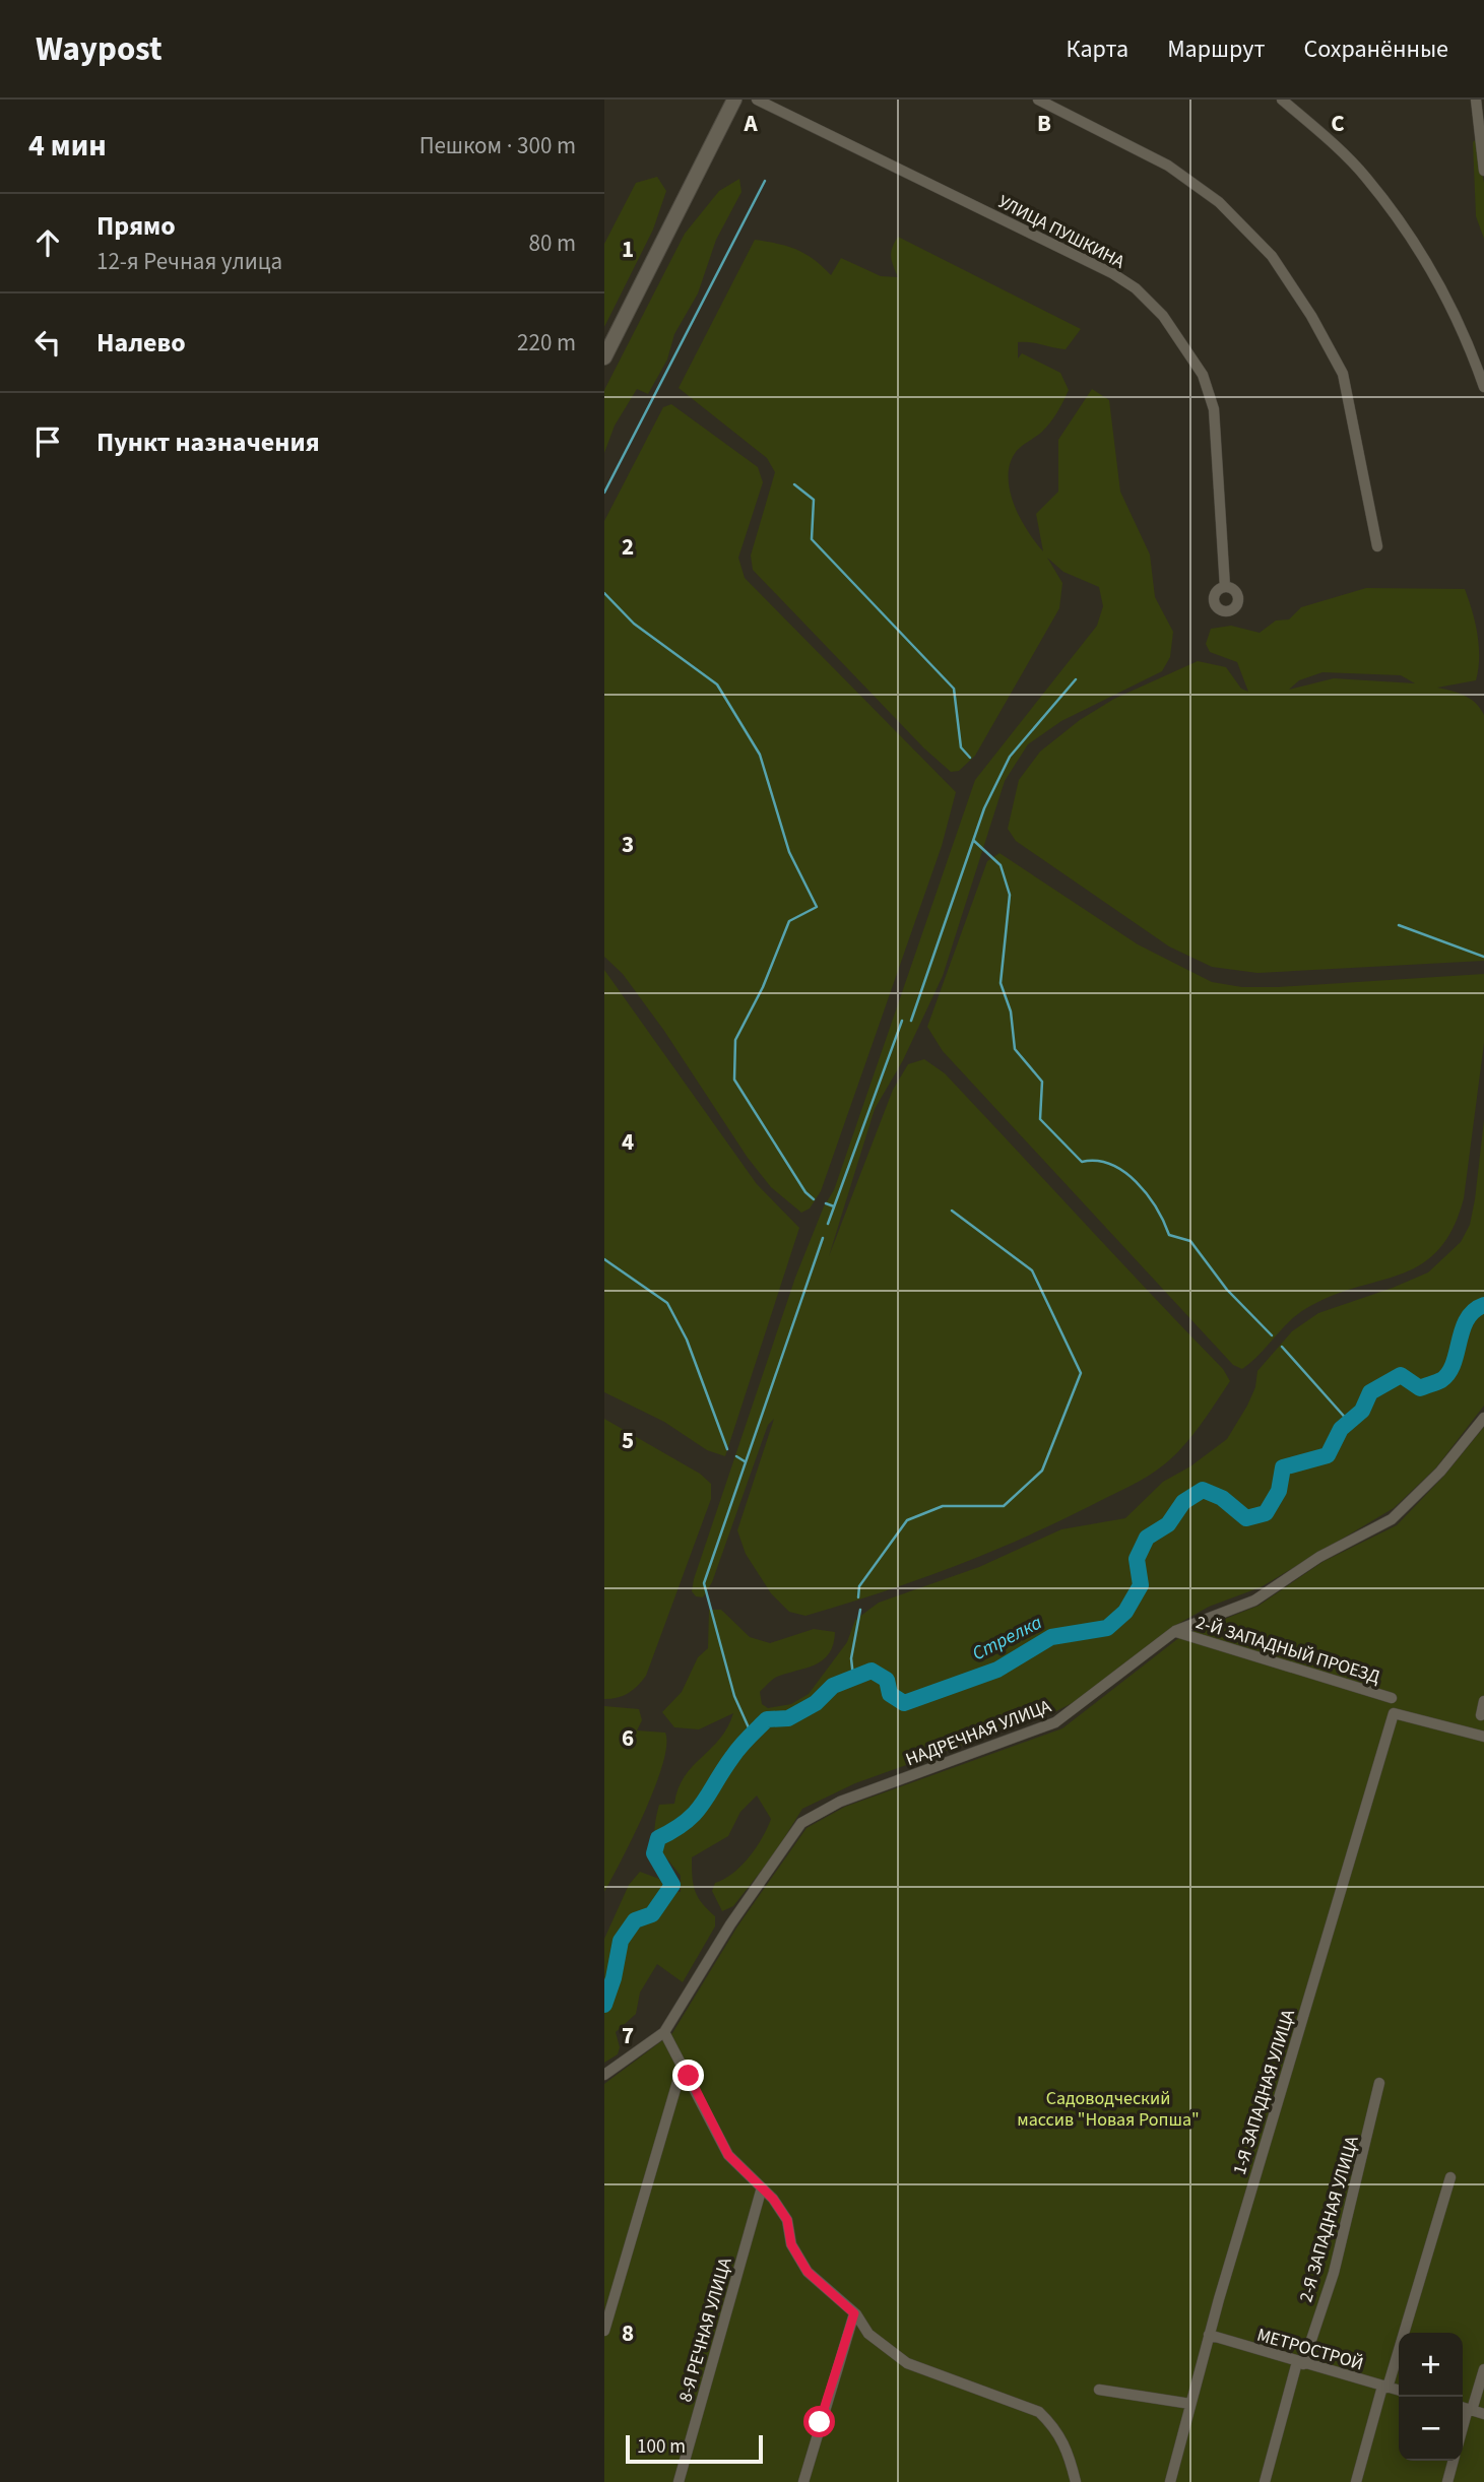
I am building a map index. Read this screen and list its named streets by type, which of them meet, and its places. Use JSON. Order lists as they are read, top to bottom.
{
  "streets": {
    "street": [
      "УЛИЦА ПУШКИНА",
      "2-Й ЗАПАДНЫЙ ПРОЕЗД",
      "НАДРЕЧНАЯ УЛИЦА",
      "1-Я ЗАПАДНАЯ УЛИЦА",
      "2-Я ЗАПАДНАЯ УЛИЦА",
      "8-Я РЕЧНАЯ УЛИЦА",
      "МЕТРОСТРОЙ"
    ]
  },
  "crossings": [
    ["2-Й ЗАПАДНЫЙ ПРОЕЗД", "НАДРЕЧНАЯ УЛИЦА"],
    ["1-Я ЗАПАДНАЯ УЛИЦА", "МЕТРОСТРОЙ"],
    ["2-Я ЗАПАДНАЯ УЛИЦА", "МЕТРОСТРОЙ"]
  ],
  "water": ["Стрелка"],
  "parks": ["Садоводческий массив \"Новая Ропша\""],
  "scale_bar": "100 m",
  "page": {
    "header": "Waypost",
    "nav": ["Карта", "Маршрут", "Сохранённые"],
    "heading": ["4 мин", "Пешком · 300 m"],
    "list": [
      ["Прямо", "12-я Речная улица", "80 m"],
      ["Налево", "220 m"],
      "Пункт назначения"
    ],
    "map_buttons": ["+", "−"],
    "scale": "100 m"
  },
  "grid": {
    "columns": ["A", "B", "C"],
    "rows": [
      "1",
      "2",
      "3",
      "4",
      "5",
      "6",
      "7",
      "8"
    ]
  }
}
